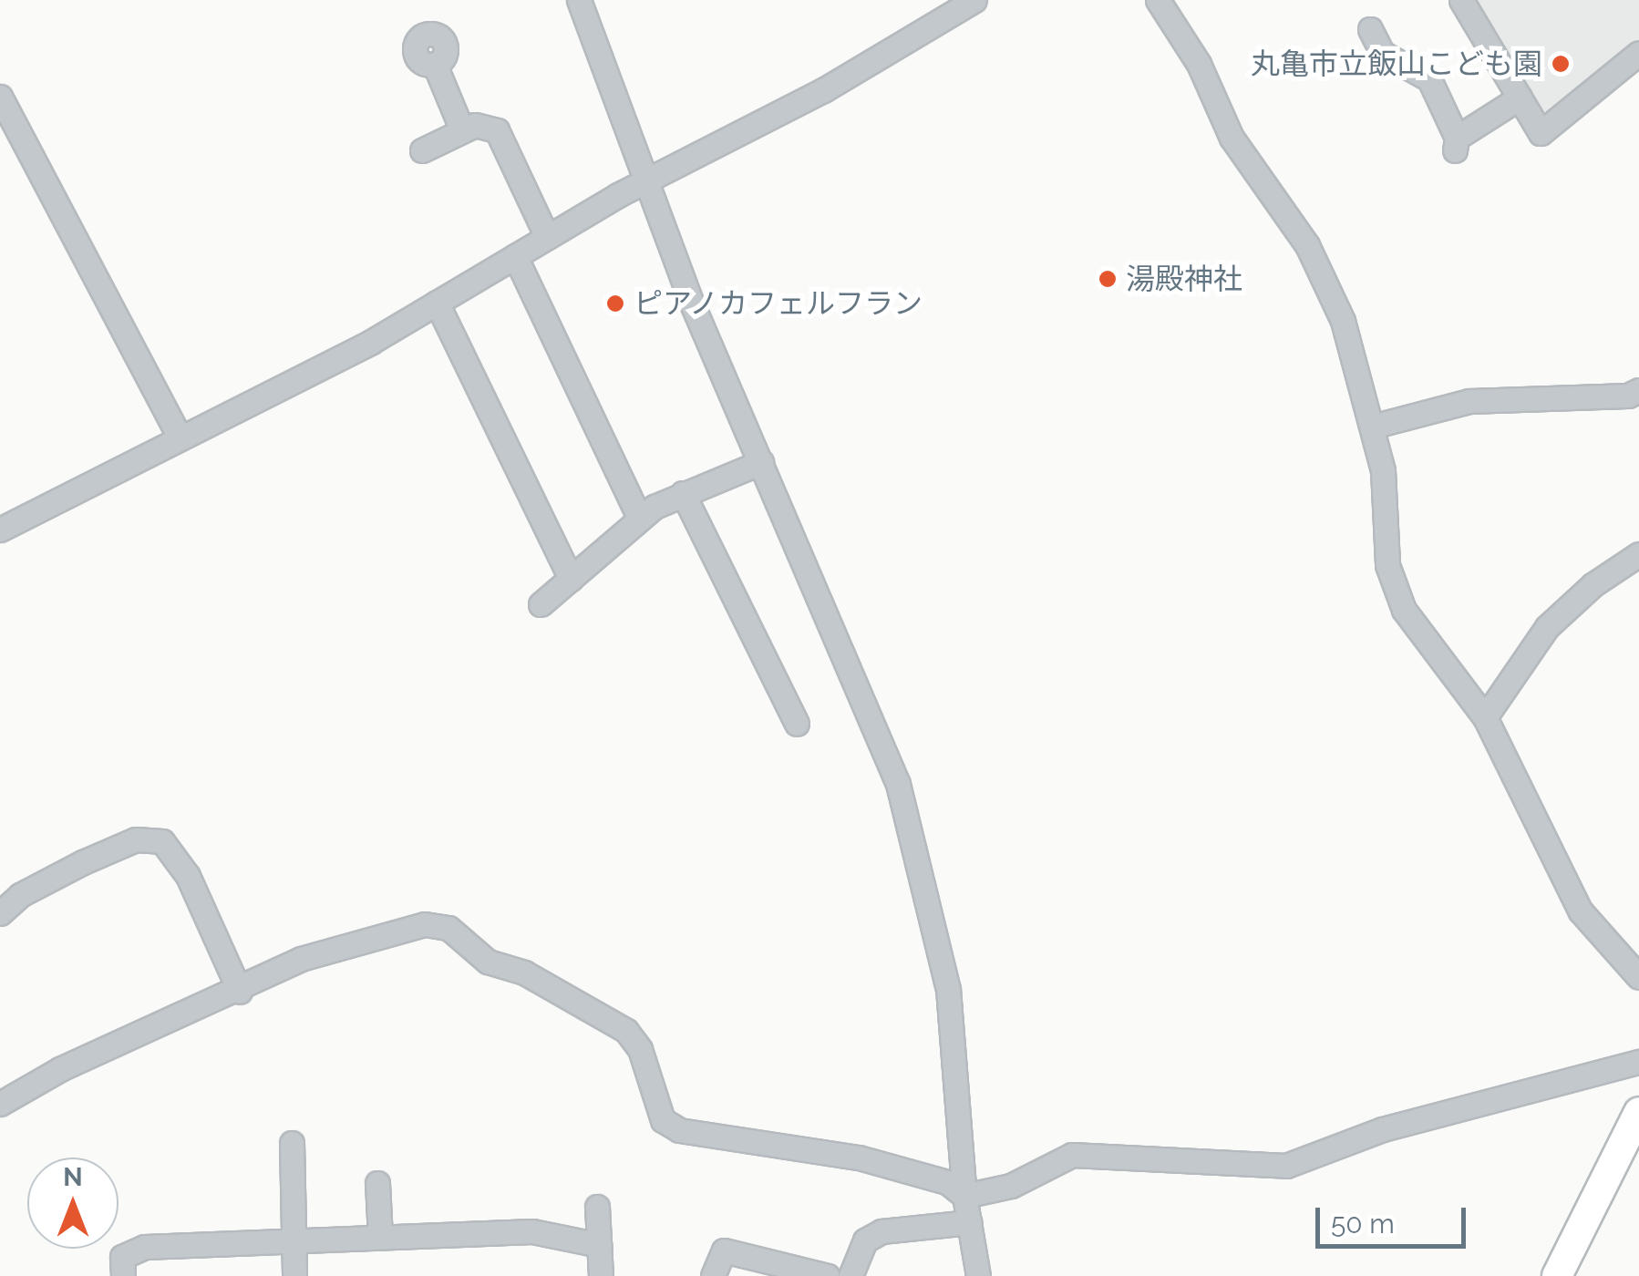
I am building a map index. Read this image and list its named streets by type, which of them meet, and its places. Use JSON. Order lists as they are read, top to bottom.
{
  "places": ["丸亀市立飯山こども園", "湯殿神社", "ピアノカフェルフラン"],
  "scale_bar": "50 m",
  "north": "top"
}
